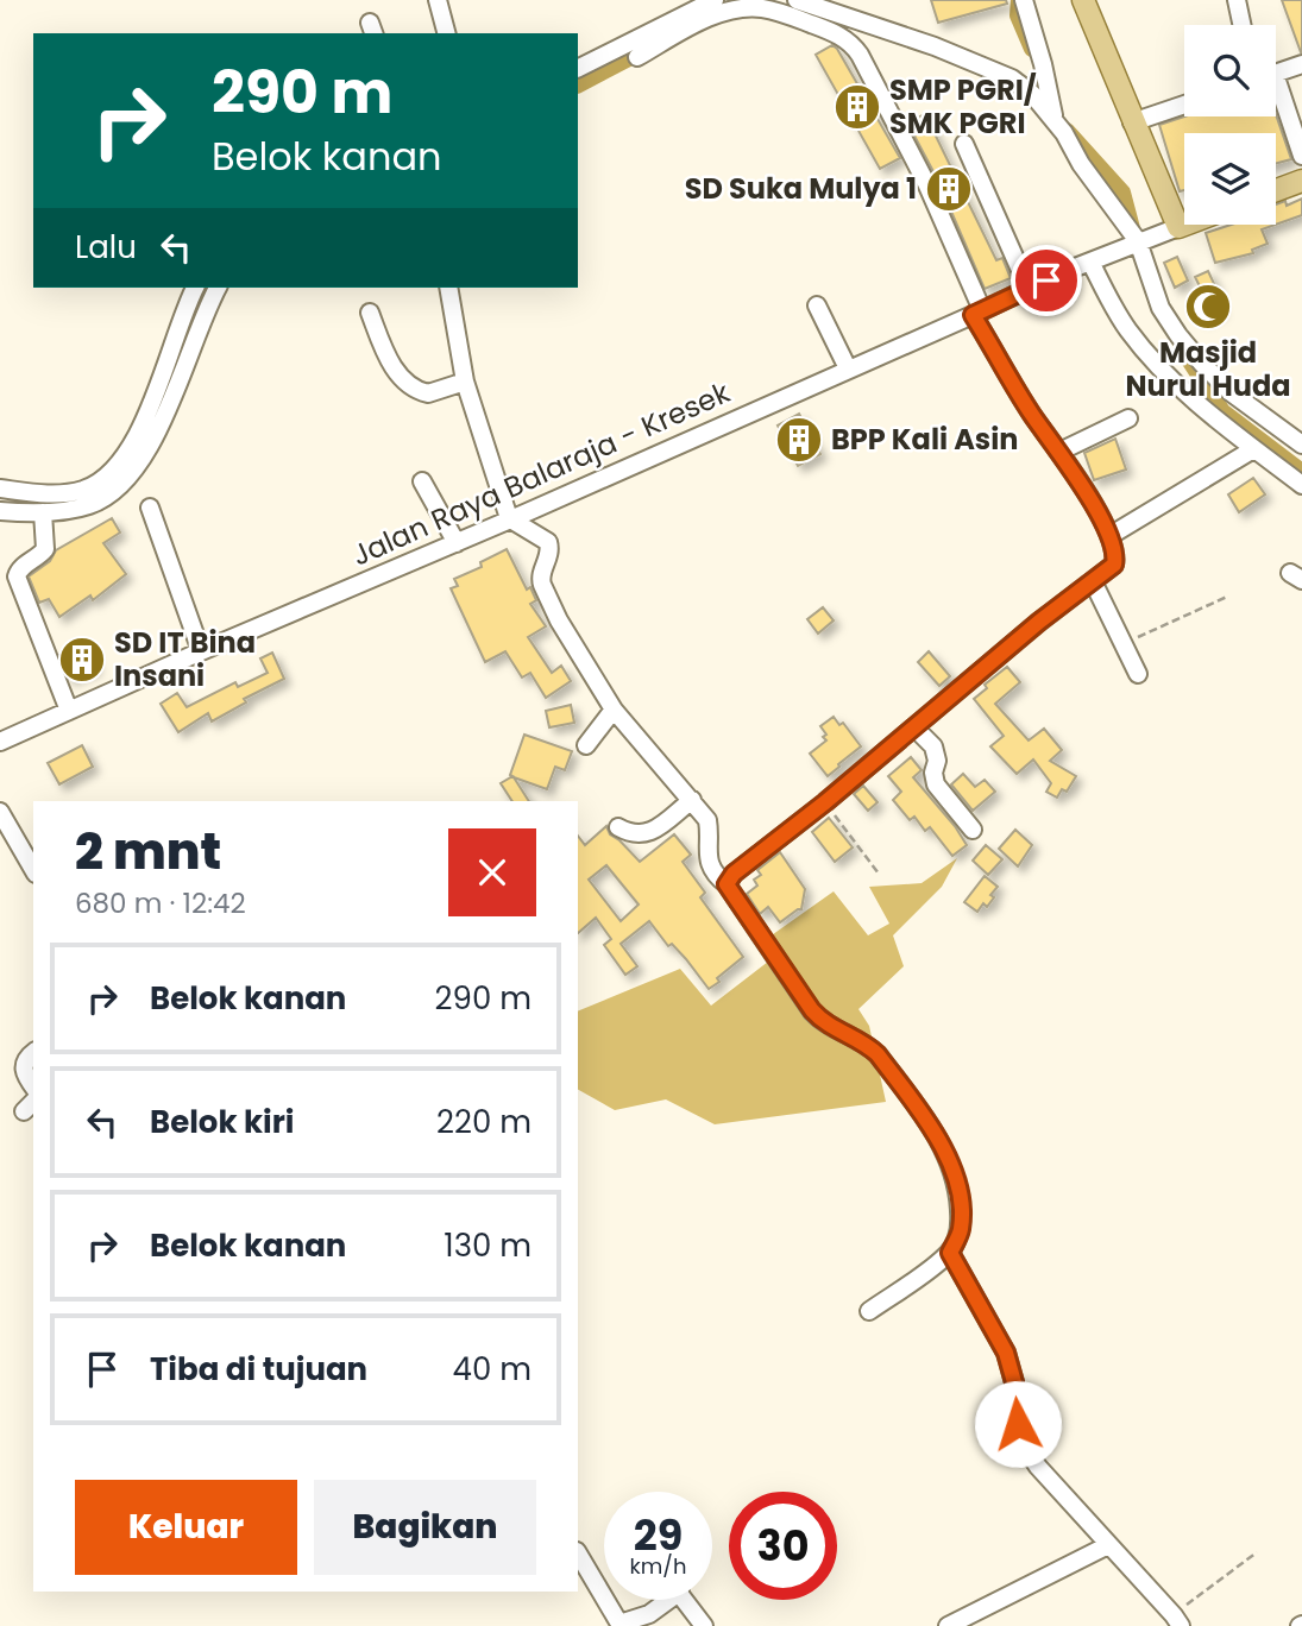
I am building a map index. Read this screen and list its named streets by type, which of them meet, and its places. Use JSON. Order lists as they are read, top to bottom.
{
  "streets": {
    "street": ["Jalan Raya Balaraja - Kresek"]
  },
  "places": {
    "building": [
      "SMP PGRI/ SMK PGRI",
      "SD Suka Mulya 1",
      "BPP Kali Asin",
      "SD IT Bina Insani"
    ],
    "mosque": ["Masjid Nurul Huda"]
  },
  "page": {
    "turn": ["290 m", "Belok kanan"],
    "then": "Lalu",
    "heading": ["2 mnt", "680 m · 12:42"],
    "list": [
      {
        "name": "Belok kanan",
        "value": "290 m"
      },
      {
        "name": "Belok kiri",
        "value": "220 m"
      },
      {
        "name": "Belok kanan",
        "value": "130 m"
      },
      {
        "name": "Tiba di tujuan",
        "value": "40 m"
      }
    ],
    "buttons": ["Keluar", "Bagikan"],
    "speed": "29 km/h",
    "limit": "30"
  }
}
